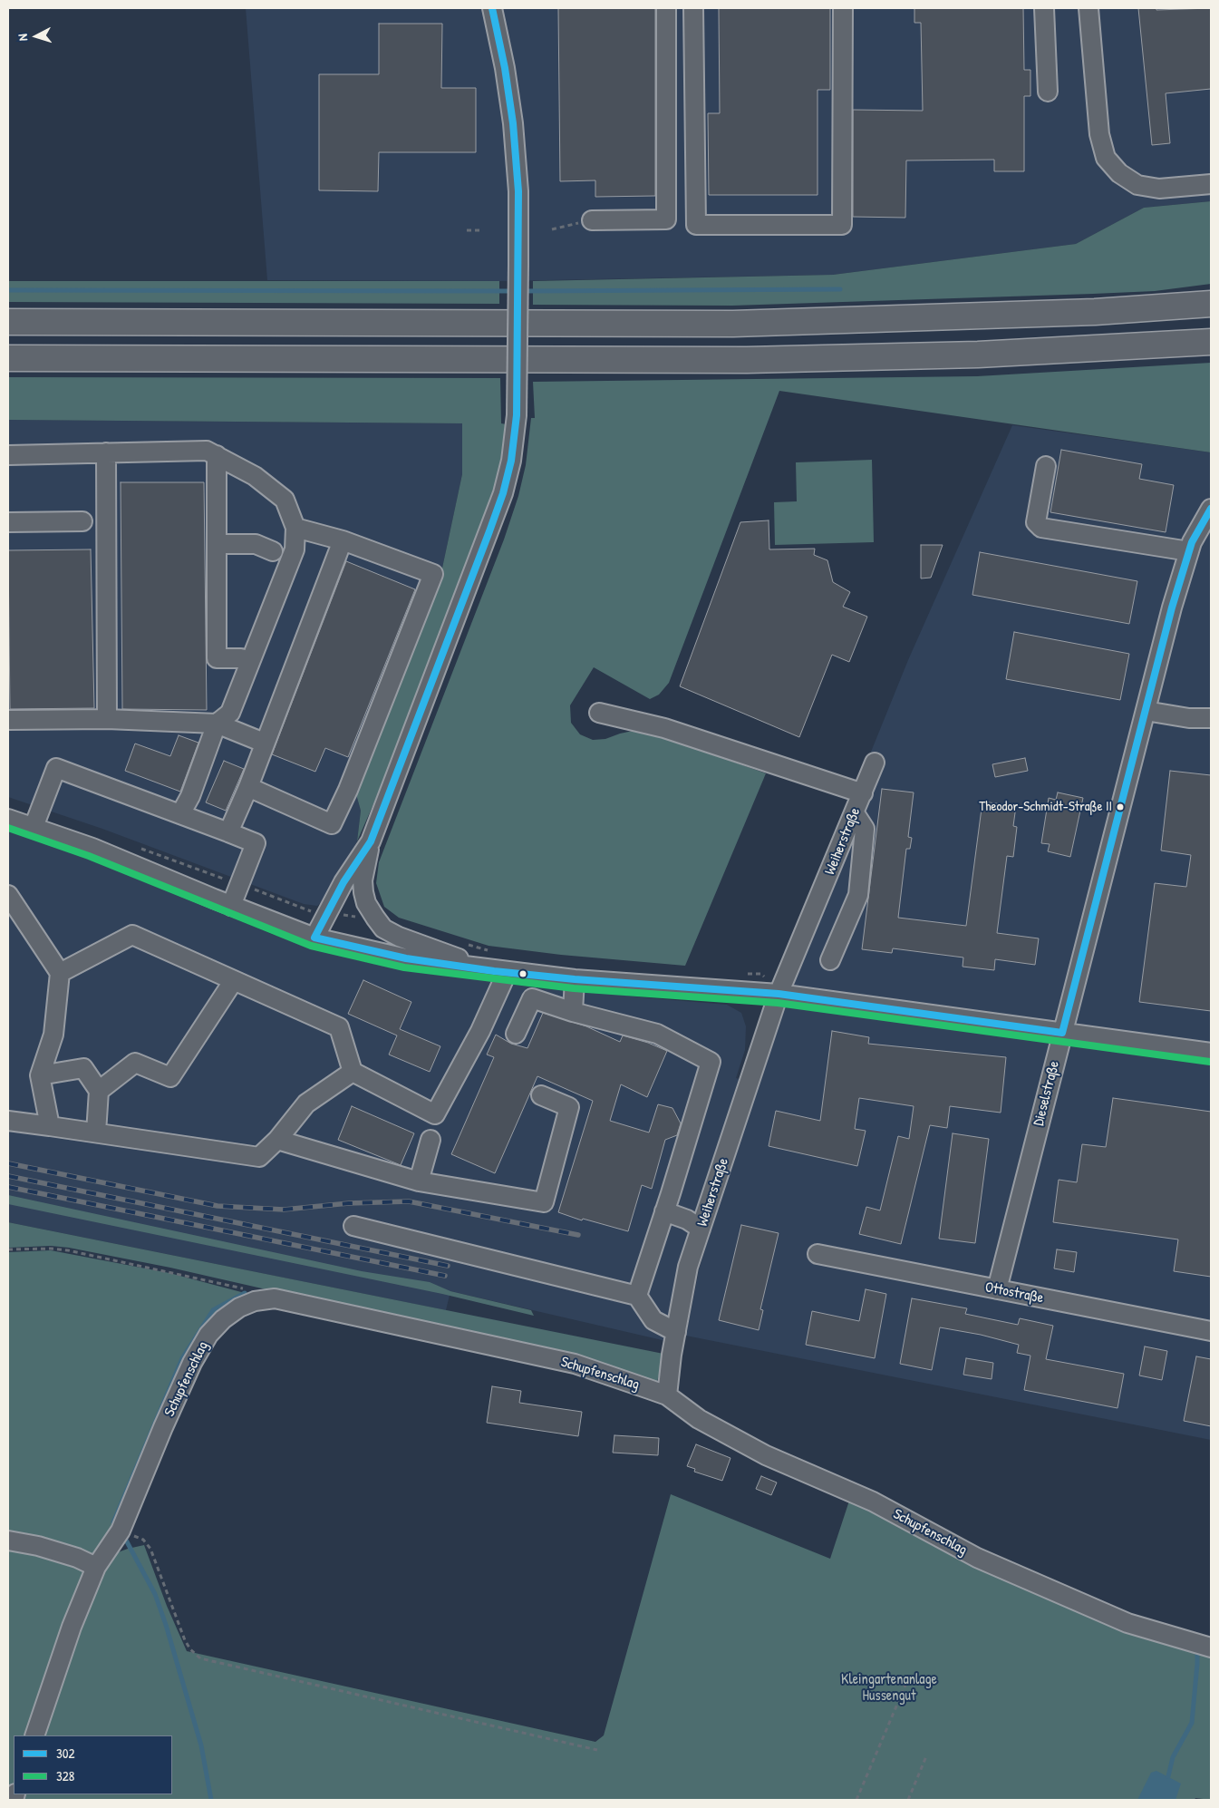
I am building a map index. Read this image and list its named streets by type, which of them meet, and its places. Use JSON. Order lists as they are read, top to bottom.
{
  "streets": {
    "street": [
      "Weiherstraße",
      "Dieselstraße",
      "Ottostraße",
      "Schupfenschlag"
    ]
  },
  "crossings": [
    ["Weiherstraße", "Schupfenschlag"],
    ["Dieselstraße", "Ottostraße"]
  ],
  "parks": ["Kleingartenanlage Hussengut"],
  "places": ["Theodor-Schmidt-Straße II"],
  "lines": ["transit line 302", "transit line 328"],
  "legend": ["302", "328"],
  "north": "left"
}
